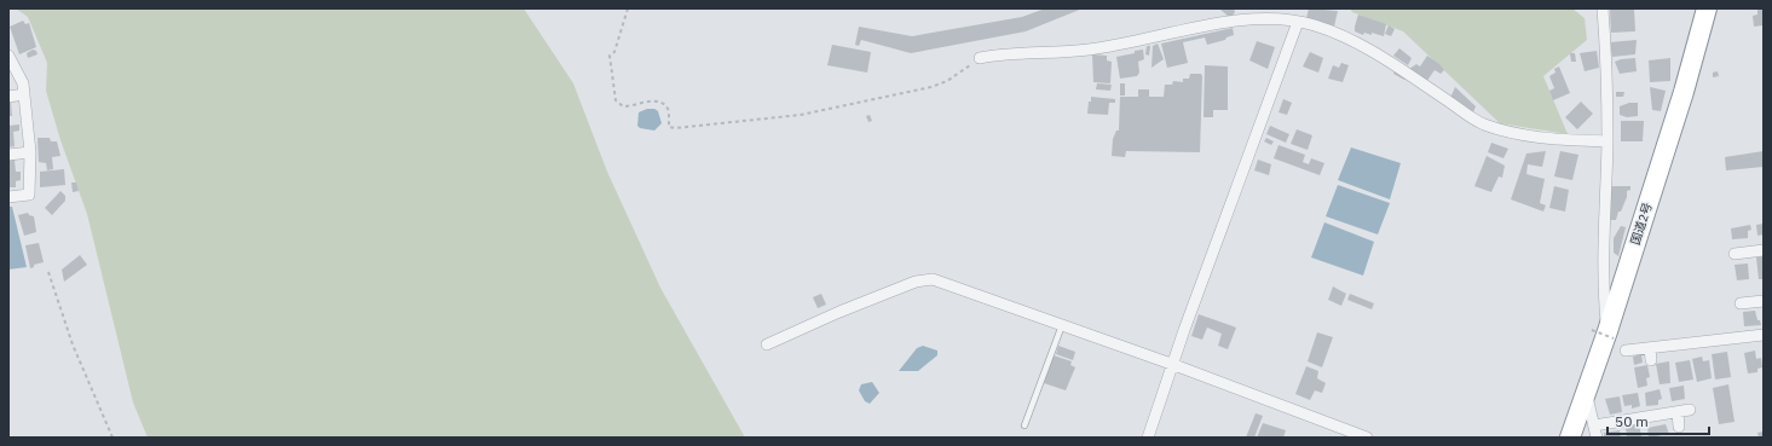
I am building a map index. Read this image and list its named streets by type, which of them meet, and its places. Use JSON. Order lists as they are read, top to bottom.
{
  "streets": {
    "highway": ["国道2号"]
  },
  "scale_bar": "50 m"
}
